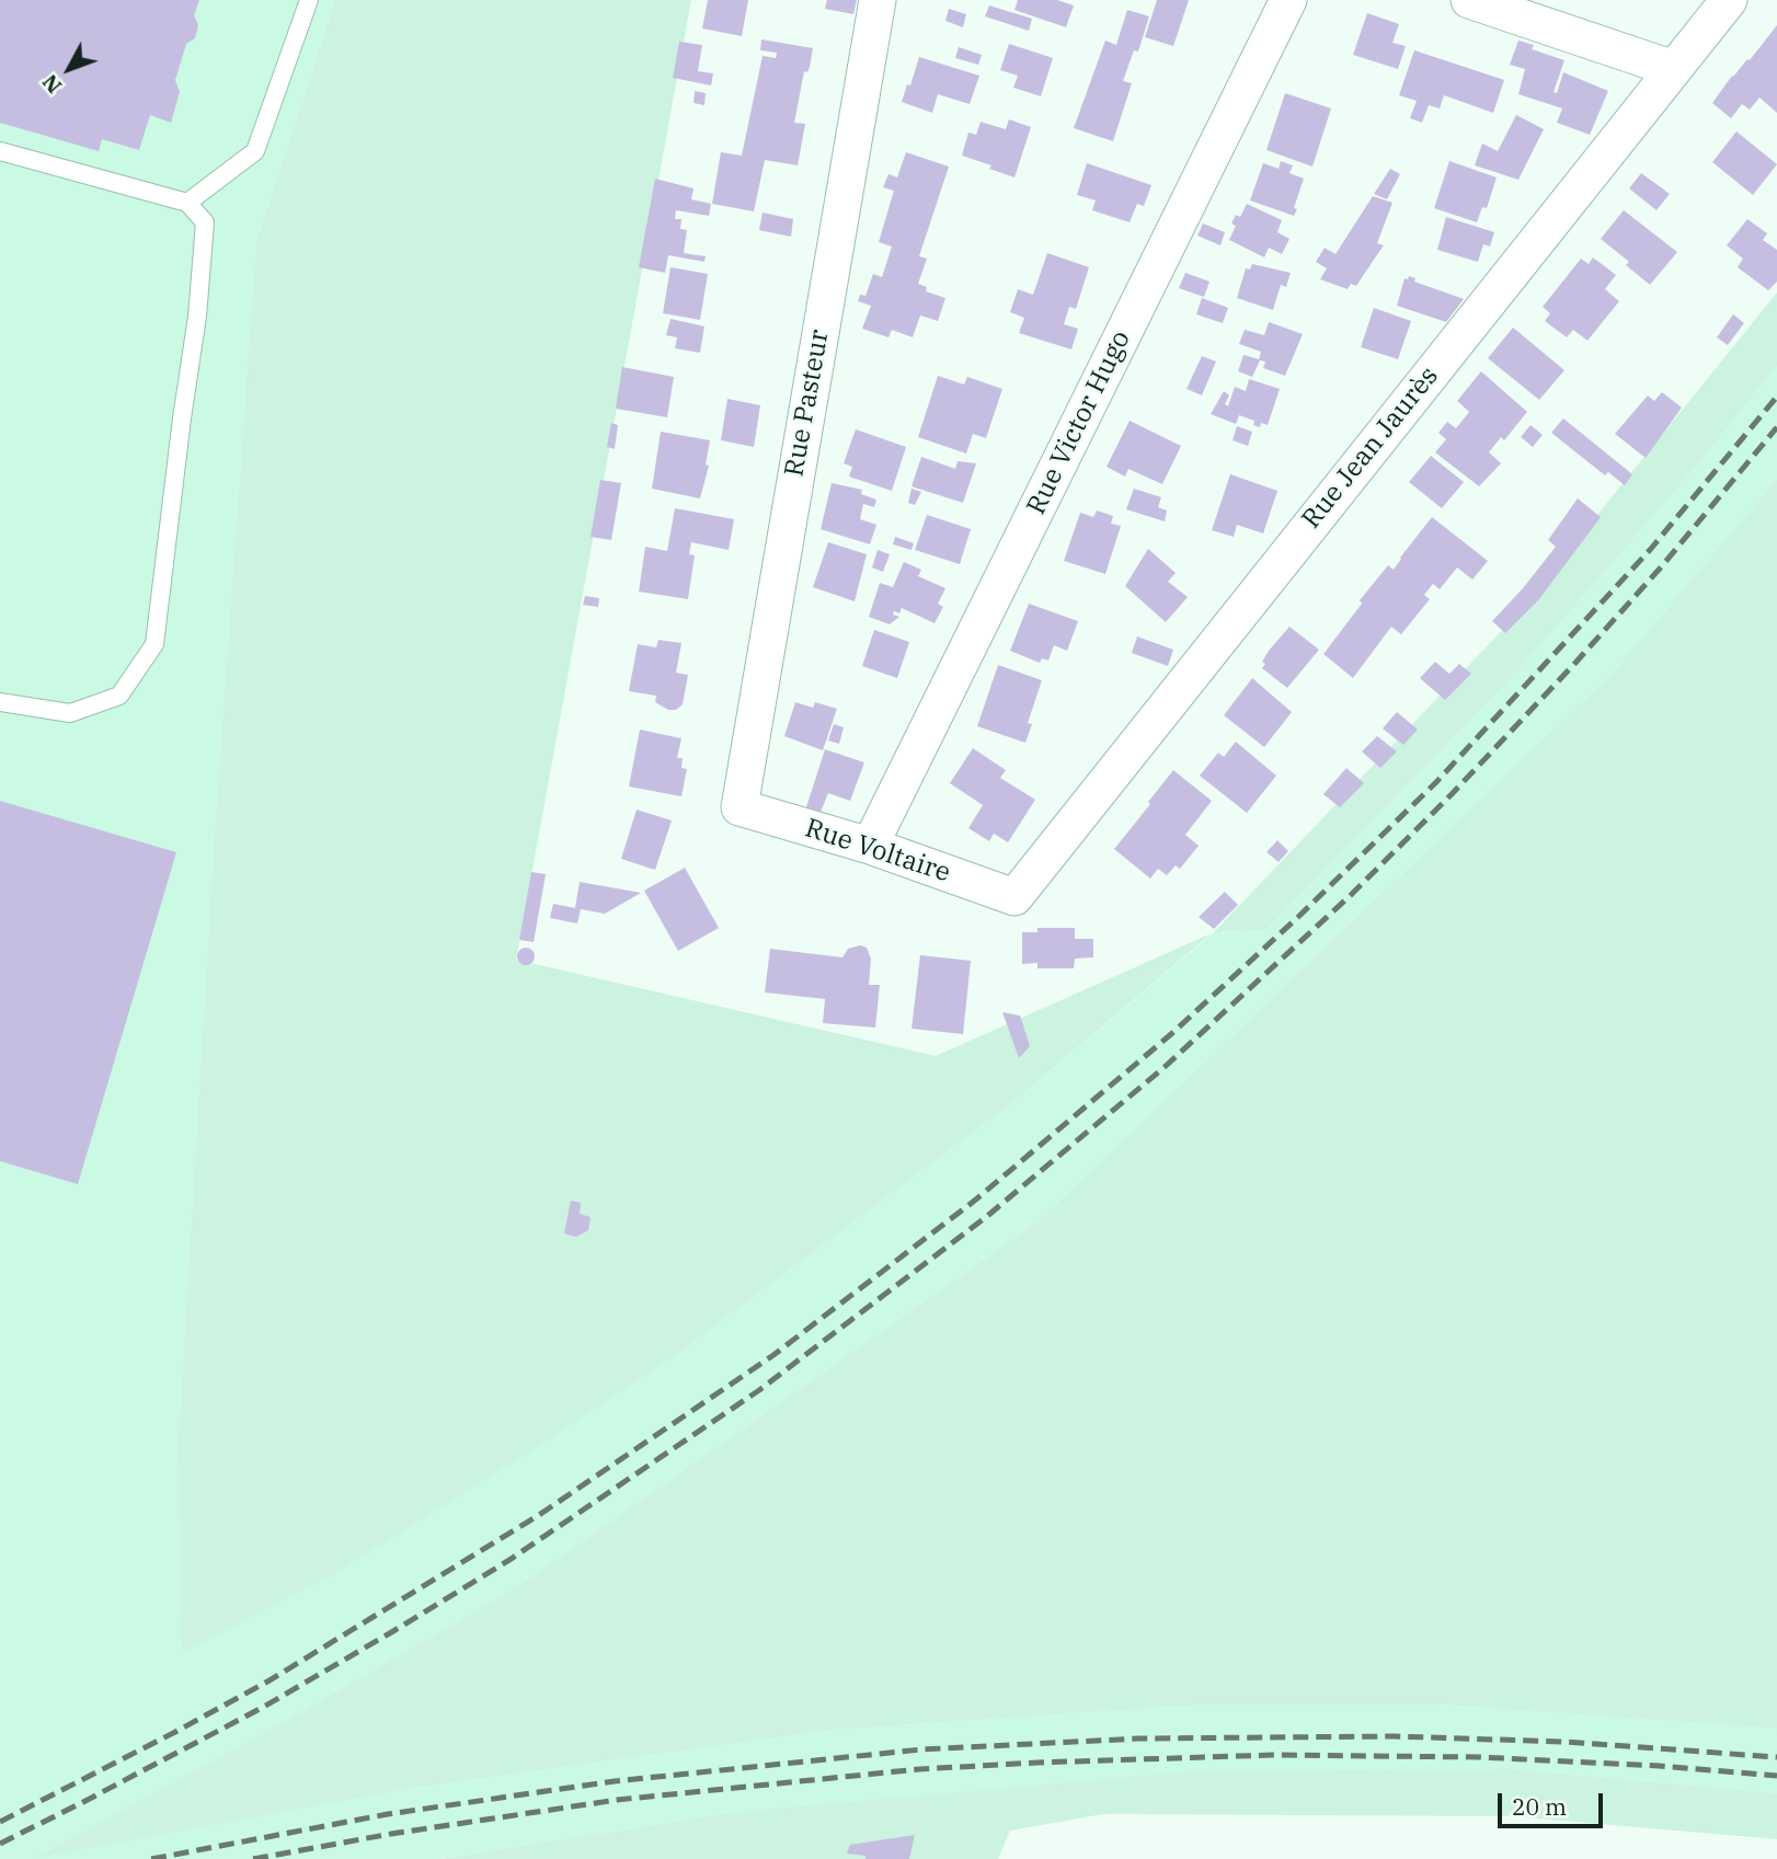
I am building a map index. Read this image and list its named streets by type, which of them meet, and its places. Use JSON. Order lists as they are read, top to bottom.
{
  "streets": {
    "street": [
      "Rue Pasteur",
      "Rue Victor Hugo",
      "Rue Jean Jaurès",
      "Rue Voltaire"
    ]
  },
  "crossings": [
    ["Rue Pasteur", "Rue Voltaire"],
    ["Rue Victor Hugo", "Rue Voltaire"],
    ["Rue Jean Jaurès", "Rue Voltaire"]
  ],
  "scale_bar": "20 m",
  "north": "bottom left"
}
